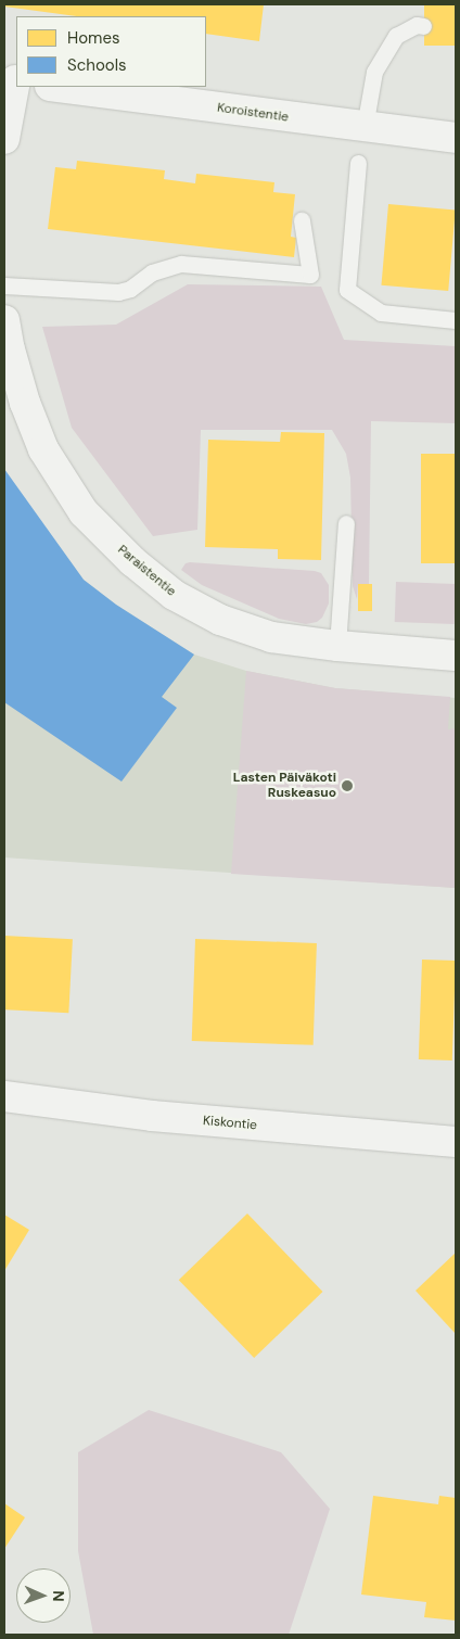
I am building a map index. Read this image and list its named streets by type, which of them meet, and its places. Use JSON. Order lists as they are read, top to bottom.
{
  "streets": {
    "street": ["Koroistentie", "Paraistentie", "Kiskontie"]
  },
  "places": ["Lasten Päiväkoti Ruskeasuo"],
  "legend": ["Homes", "Schools"],
  "north": "right"
}
